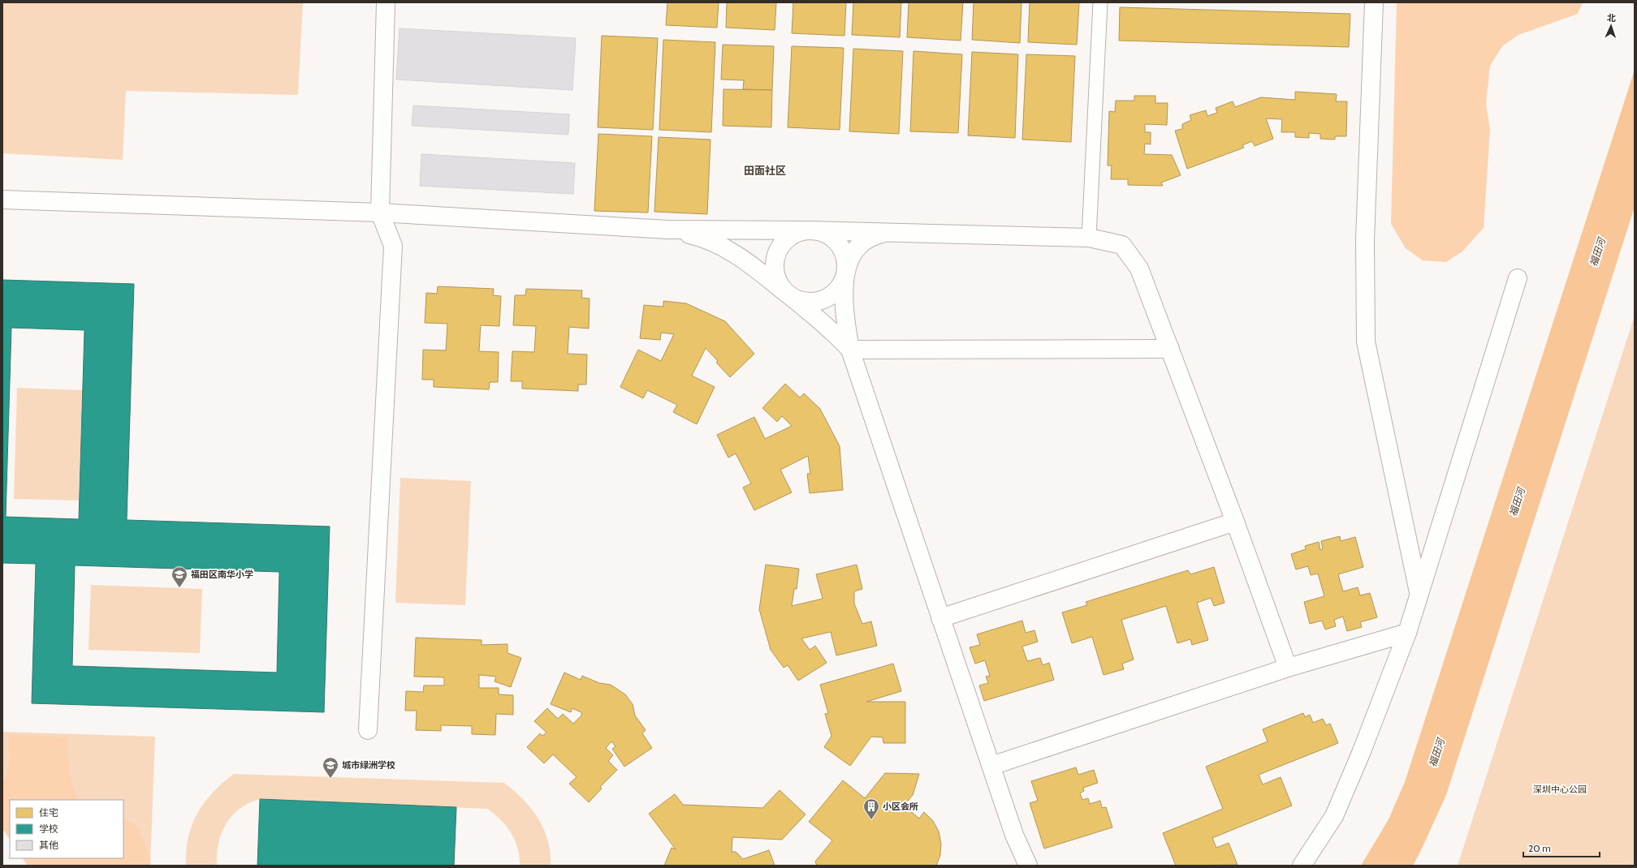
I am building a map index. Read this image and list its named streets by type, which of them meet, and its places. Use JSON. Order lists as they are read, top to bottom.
{
  "districts": ["田面社区"],
  "water": ["福田河"],
  "parks": ["深圳中心公园"],
  "places": {
    "school or university": ["福田区南华小学", "城市绿洲学校"],
    "building": ["小区会所"]
  },
  "legend": ["住宅", "学校", "其他"],
  "scale_bar": "20 m",
  "north": "top"
}
